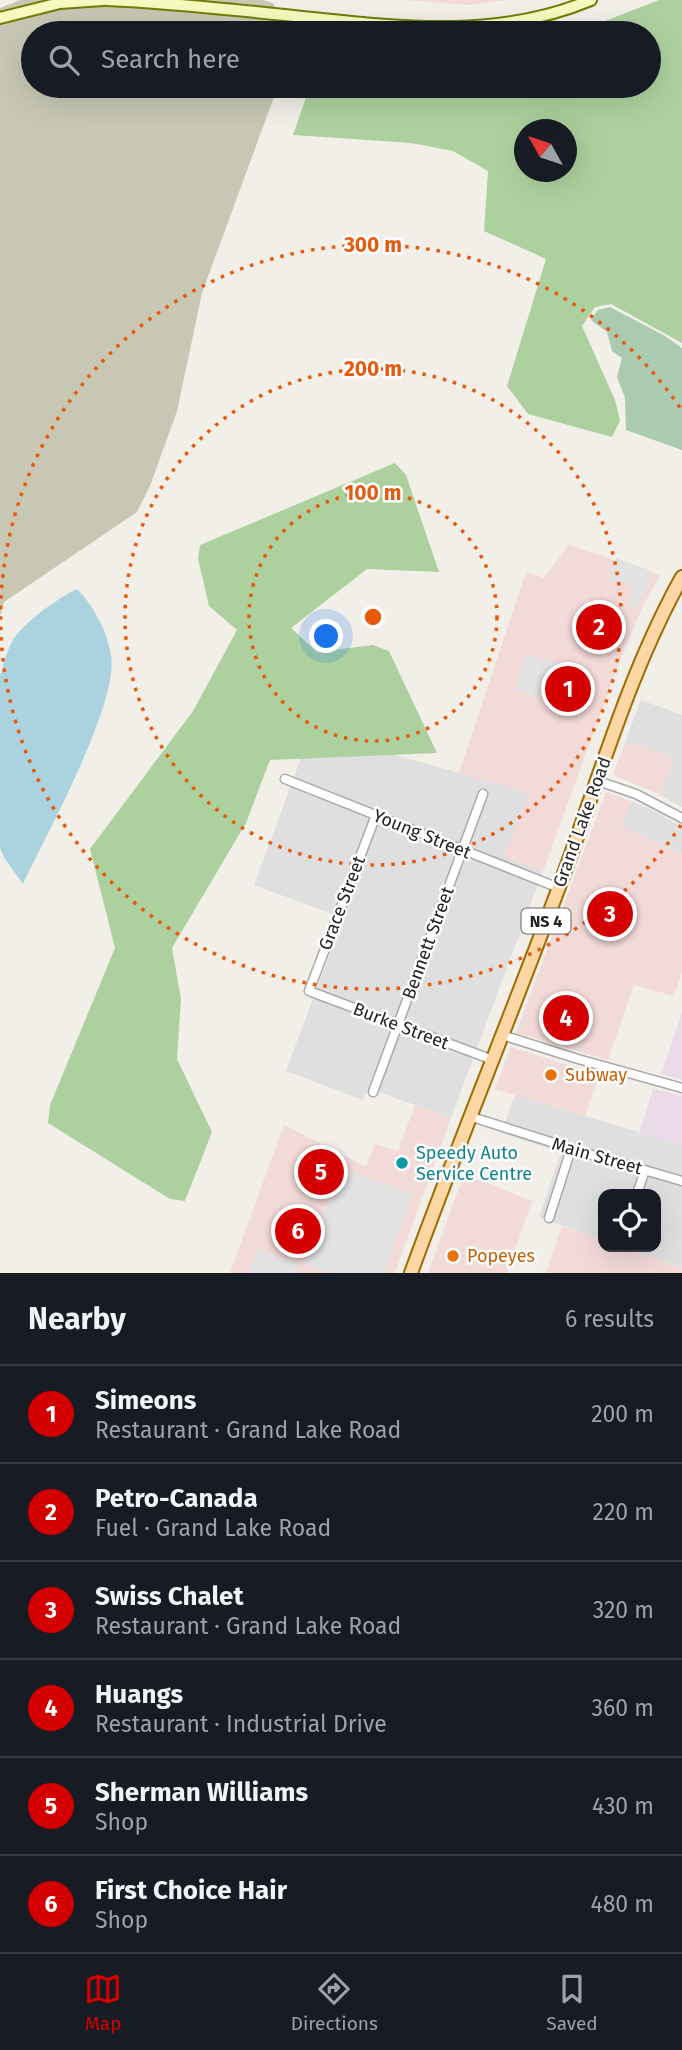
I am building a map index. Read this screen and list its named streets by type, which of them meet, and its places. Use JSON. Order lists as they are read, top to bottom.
{
  "streets": {
    "main road": ["Grand Lake Road", "NS 4"],
    "street": [
      "Young Street",
      "Grace Street",
      "Bennett Street",
      "Burke Street",
      "Main Street"
    ]
  },
  "crossings": [
    ["Grand Lake Road", "Young Street"],
    ["Grand Lake Road", "Burke Street"],
    ["Grand Lake Road", "Main Street"],
    ["Young Street", "Grace Street"],
    ["Young Street", "Bennett Street"],
    ["Grace Street", "Burke Street"],
    ["Bennett Street", "Burke Street"]
  ],
  "places": ["Subway", "Speedy Auto Service Centre", "Popeyes"],
  "north": "top left",
  "page": {
    "search": "Search here",
    "pins": [
      "2",
      "1",
      "3",
      "4",
      "5",
      "6"
    ],
    "heading": ["Nearby", "6 results"],
    "list": [
      {
        "mark": "1",
        "name": "Simeons",
        "note": "Restaurant · Grand Lake Road",
        "value": "200 m"
      },
      {
        "mark": "2",
        "name": "Petro-Canada",
        "note": "Fuel · Grand Lake Road",
        "value": "220 m"
      },
      {
        "mark": "3",
        "name": "Swiss Chalet",
        "note": "Restaurant · Grand Lake Road",
        "value": "320 m"
      },
      {
        "mark": "4",
        "name": "Huangs",
        "note": "Restaurant · Industrial Drive",
        "value": "360 m"
      },
      {
        "mark": "5",
        "name": "Sherman Williams",
        "note": "Shop",
        "value": "430 m"
      },
      {
        "mark": "6",
        "name": "First Choice Hair",
        "note": "Shop",
        "value": "480 m"
      }
    ],
    "nav": ["Map", "Directions", "Saved"]
  },
  "rings": ["300 m", "200 m", "100 m"]
}
